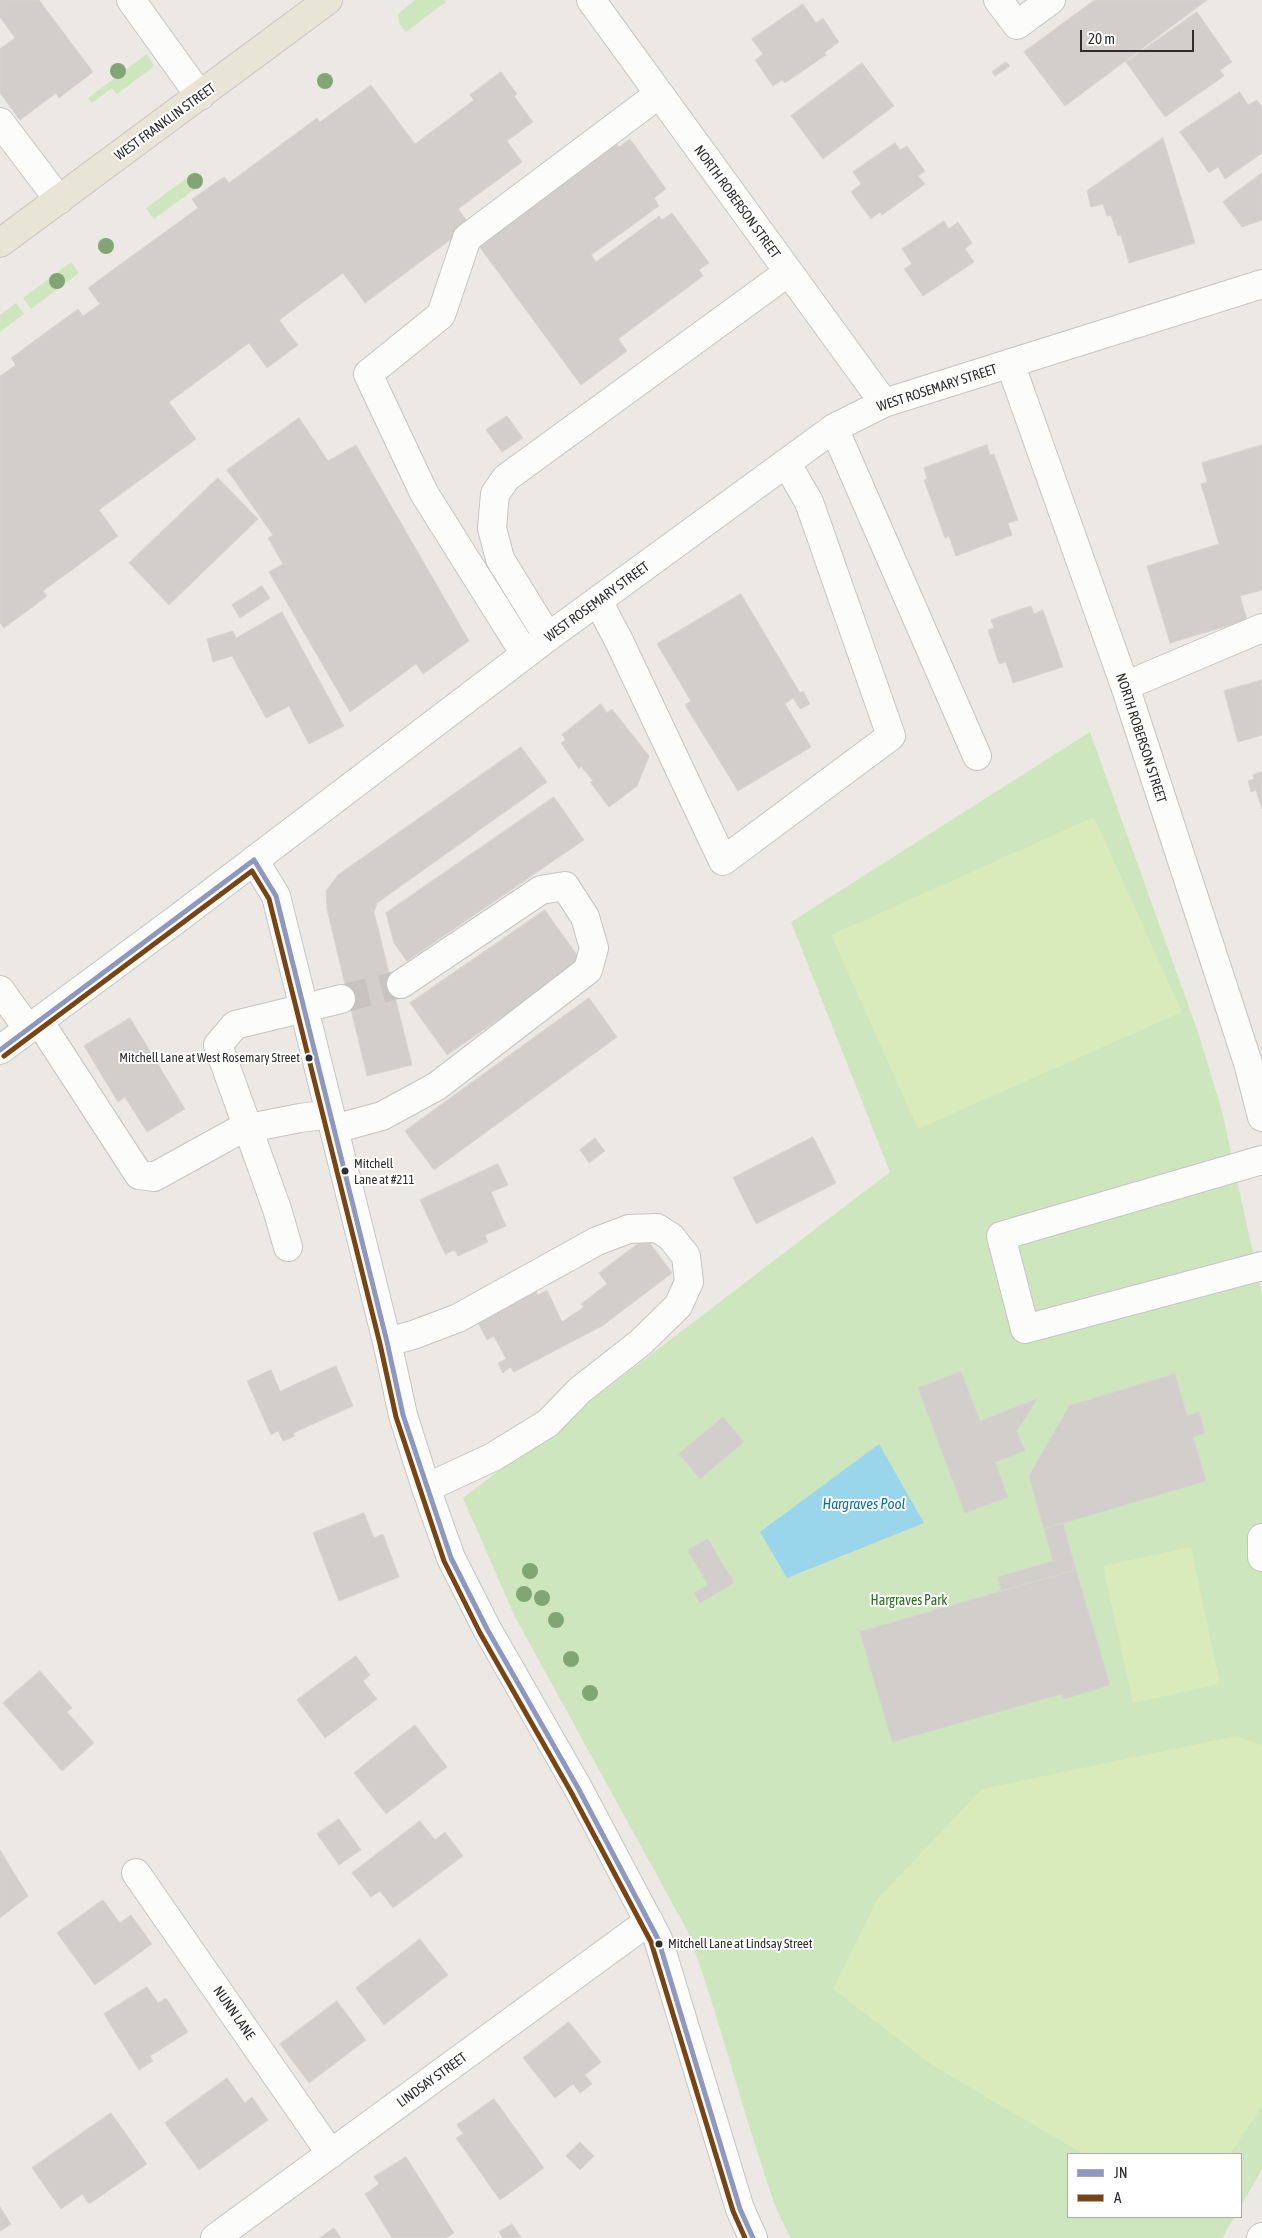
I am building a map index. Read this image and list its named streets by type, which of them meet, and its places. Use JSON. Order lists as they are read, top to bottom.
{
  "streets": {
    "main road": ["WEST FRANKLIN STREET"],
    "street": [
      "NORTH ROBERSON STREET",
      "WEST ROSEMARY STREET",
      "NUNN LANE",
      "LINDSAY STREET"
    ]
  },
  "crossings": [
    ["NORTH ROBERSON STREET", "WEST ROSEMARY STREET"],
    ["NUNN LANE", "LINDSAY STREET"]
  ],
  "water": ["Hargraves Pool"],
  "parks": ["Hargraves Park"],
  "places": ["Mitchell Lane at West Rosemary Street", "Mitchell Lane at #211", "Mitchell Lane at Lindsay Street"],
  "lines": ["transit line JN", "transit line A"],
  "legend": ["JN", "A"],
  "scale_bar": "20 m"
}
